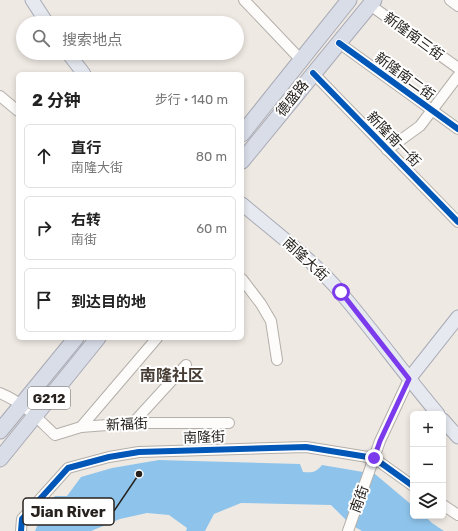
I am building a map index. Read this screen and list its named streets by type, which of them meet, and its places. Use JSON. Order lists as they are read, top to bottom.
{
  "streets": {
    "highway": ["德盛路", "G212"],
    "main road": ["南隆大街"],
    "street": [
      "新隆南三街",
      "新隆南二街",
      "新隆南一街",
      "新福街",
      "南隆街",
      "南街"
    ]
  },
  "crossings": [
    ["新隆南三街", "德盛路"],
    ["新隆南二街", "德盛路"],
    ["德盛路", "新隆南一街"],
    ["南隆大街", "南街"],
    ["G212", "新福街"],
    ["南隆街", "南街"]
  ],
  "districts": ["南隆社区"],
  "places": ["Jian River"],
  "page": {
    "search": "搜索地点",
    "heading": ["2 分钟", "步行 · 140 m"],
    "list": [
      ["直行", "南隆大街", "80 m"],
      ["右转", "南街", "60 m"],
      "到达目的地"
    ],
    "map_buttons": ["+", "−"]
  }
}
